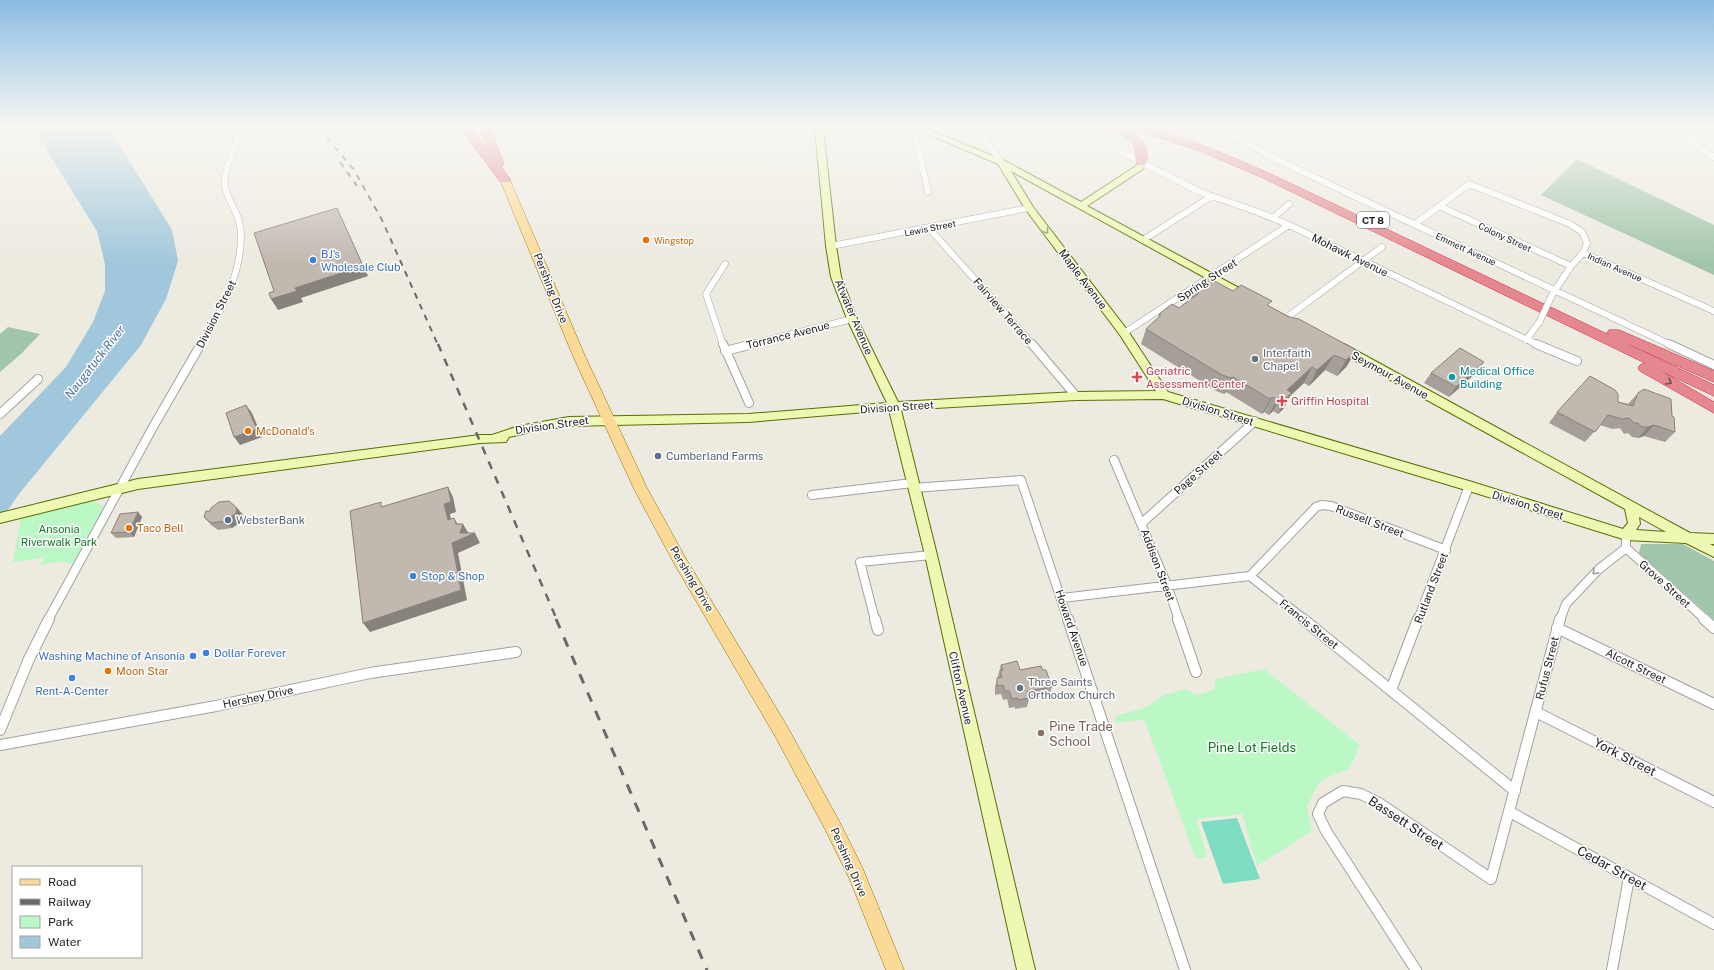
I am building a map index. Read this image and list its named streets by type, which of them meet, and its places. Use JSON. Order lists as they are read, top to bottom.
{
  "streets": {
    "highway": ["CT 8"],
    "main road": [
      "Maple Avenue",
      "Pershing Drive",
      "Division Street",
      "Atwater Avenue",
      "Seymour Avenue",
      "Clifton Avenue"
    ],
    "street": [
      "Lewis Street",
      "Colony Street",
      "Emmett Avenue",
      "Mohawk Avenue",
      "Indian Avenue",
      "Spring Street",
      "Fairview Terrace",
      "Torrance Avenue",
      "Page Street",
      "Russell Street",
      "Addison Street",
      "Grove Street",
      "Rutland Street",
      "Francis Street",
      "Howard Avenue",
      "Alcott Street",
      "Rufus Street",
      "Hershey Drive",
      "York Street",
      "Bassett Street",
      "Cedar Street"
    ]
  },
  "crossings": [
    ["Lewis Street", "Maple Avenue"],
    ["Lewis Street", "Fairview Terrace"],
    ["Lewis Street", "Atwater Avenue"],
    ["Colony Street", "Indian Avenue"],
    ["Mohawk Avenue", "Spring Street"],
    ["Maple Avenue", "Spring Street"],
    ["Maple Avenue", "Division Street"],
    ["Pershing Drive", "Division Street"],
    ["Fairview Terrace", "Division Street"],
    ["Division Street", "Atwater Avenue"],
    ["Division Street", "Seymour Avenue"],
    ["Division Street", "Page Street"],
    ["Division Street", "Grove Street"],
    ["Division Street", "Rutland Street"],
    ["Division Street", "Rufus Street"],
    ["Division Street", "Clifton Avenue"],
    ["Atwater Avenue", "Torrance Avenue"],
    ["Atwater Avenue", "Clifton Avenue"],
    ["Page Street", "Addison Street"],
    ["Russell Street", "Rutland Street"],
    ["Russell Street", "Francis Street"],
    ["Grove Street", "Rufus Street"],
    ["Rutland Street", "Francis Street"],
    ["Francis Street", "Rufus Street"],
    ["Howard Avenue", "Clifton Avenue"],
    ["Alcott Street", "Rufus Street"],
    ["Rufus Street", "York Street"],
    ["Rufus Street", "Bassett Street"],
    ["Rufus Street", "Cedar Street"],
    ["Bassett Street", "Cedar Street"]
  ],
  "one_way": ["Rufus Street"],
  "water": ["Naugatuck River"],
  "parks": ["Ansonia Riverwalk Park", "Pine Lot Fields"],
  "places": {
    "other": [
      "Wingstop",
      "BJ's Wholesale Club",
      "Interfaith Chapel",
      "Medical Office Building",
      "McDonald's",
      "Cumberland Farms",
      "WebsterBank",
      "Taco Bell",
      "Stop & Shop",
      "Dollar Forever",
      "Washing Machine of Ansonia",
      "Moon Star",
      "Rent-A-Center",
      "Three Saints Orthodox Church",
      "Pine Trade School"
    ],
    "health": ["Geriatric Assessment Center", "Griffin Hospital"]
  },
  "legend": [
    "Road",
    "Railway",
    "Park",
    "Water"
  ]
}
